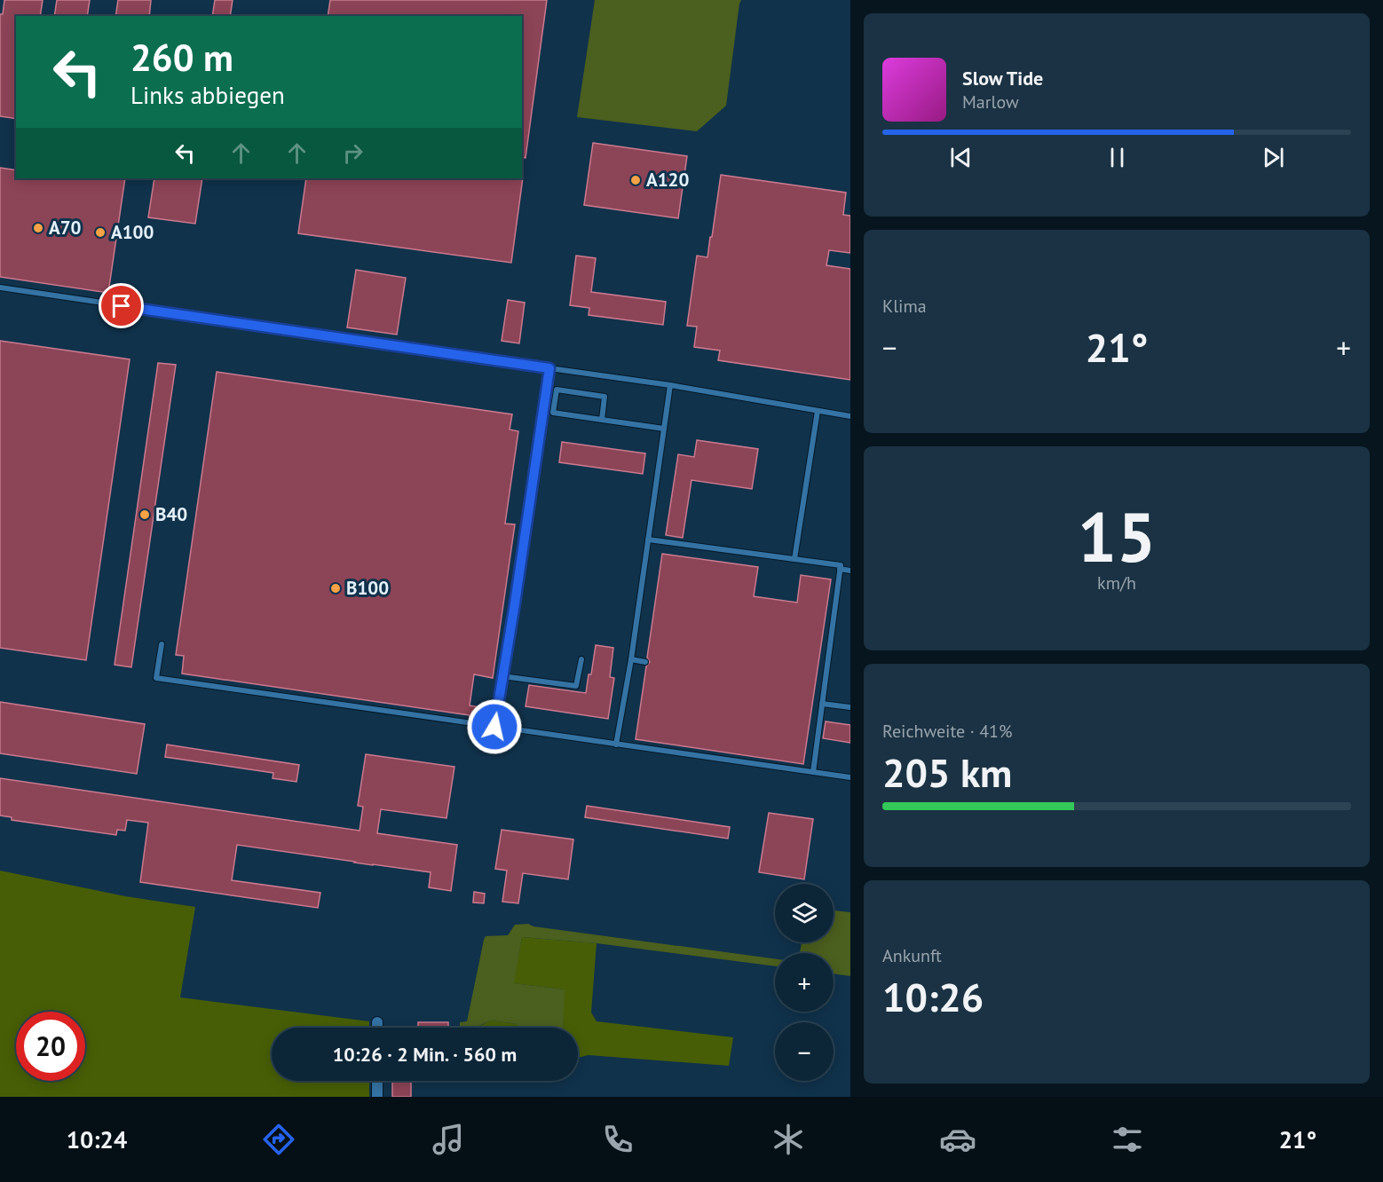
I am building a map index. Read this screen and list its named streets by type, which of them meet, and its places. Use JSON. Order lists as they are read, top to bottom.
{
  "places": [
    "A120",
    "A70",
    "A100",
    "B40",
    "B100"
  ],
  "page": {
    "turn": ["260 m", "Links abbiegen"],
    "song": ["Slow Tide", "Marlow"],
    "tile": [
      "Klima",
      ["15", "km/h"],
      ["Reichweite · 41%", "205 km"],
      ["Ankunft", "10:26"]
    ],
    "heat": ["−", "21°", "+"],
    "map_buttons": ["+", "−"],
    "limit": "20",
    "trip": "10:26 · 2 Min. · 560 m",
    "tabs": ["10:24", "21°"]
  }
}
